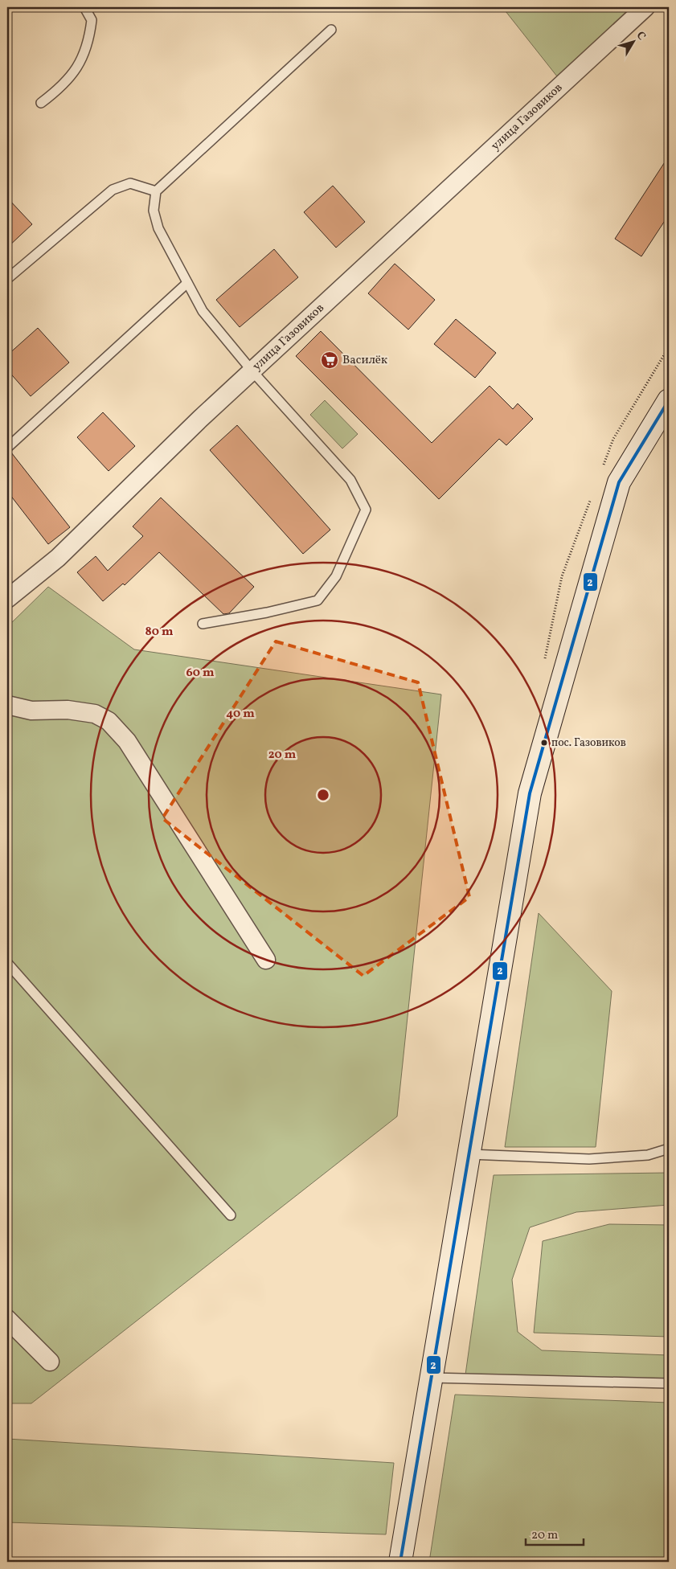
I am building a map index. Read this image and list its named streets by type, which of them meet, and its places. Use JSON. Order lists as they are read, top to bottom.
{
  "streets": {
    "street": ["улица Газовиков"]
  },
  "places": {
    "supermarket": ["Василёк"],
    "other": ["пос. Газовиков"]
  },
  "lines": ["transit line 2"],
  "scale_bar": "20 m",
  "north": "top right",
  "rings": [
    "80 m",
    "60 m",
    "40 m",
    "20 m"
  ]
}
